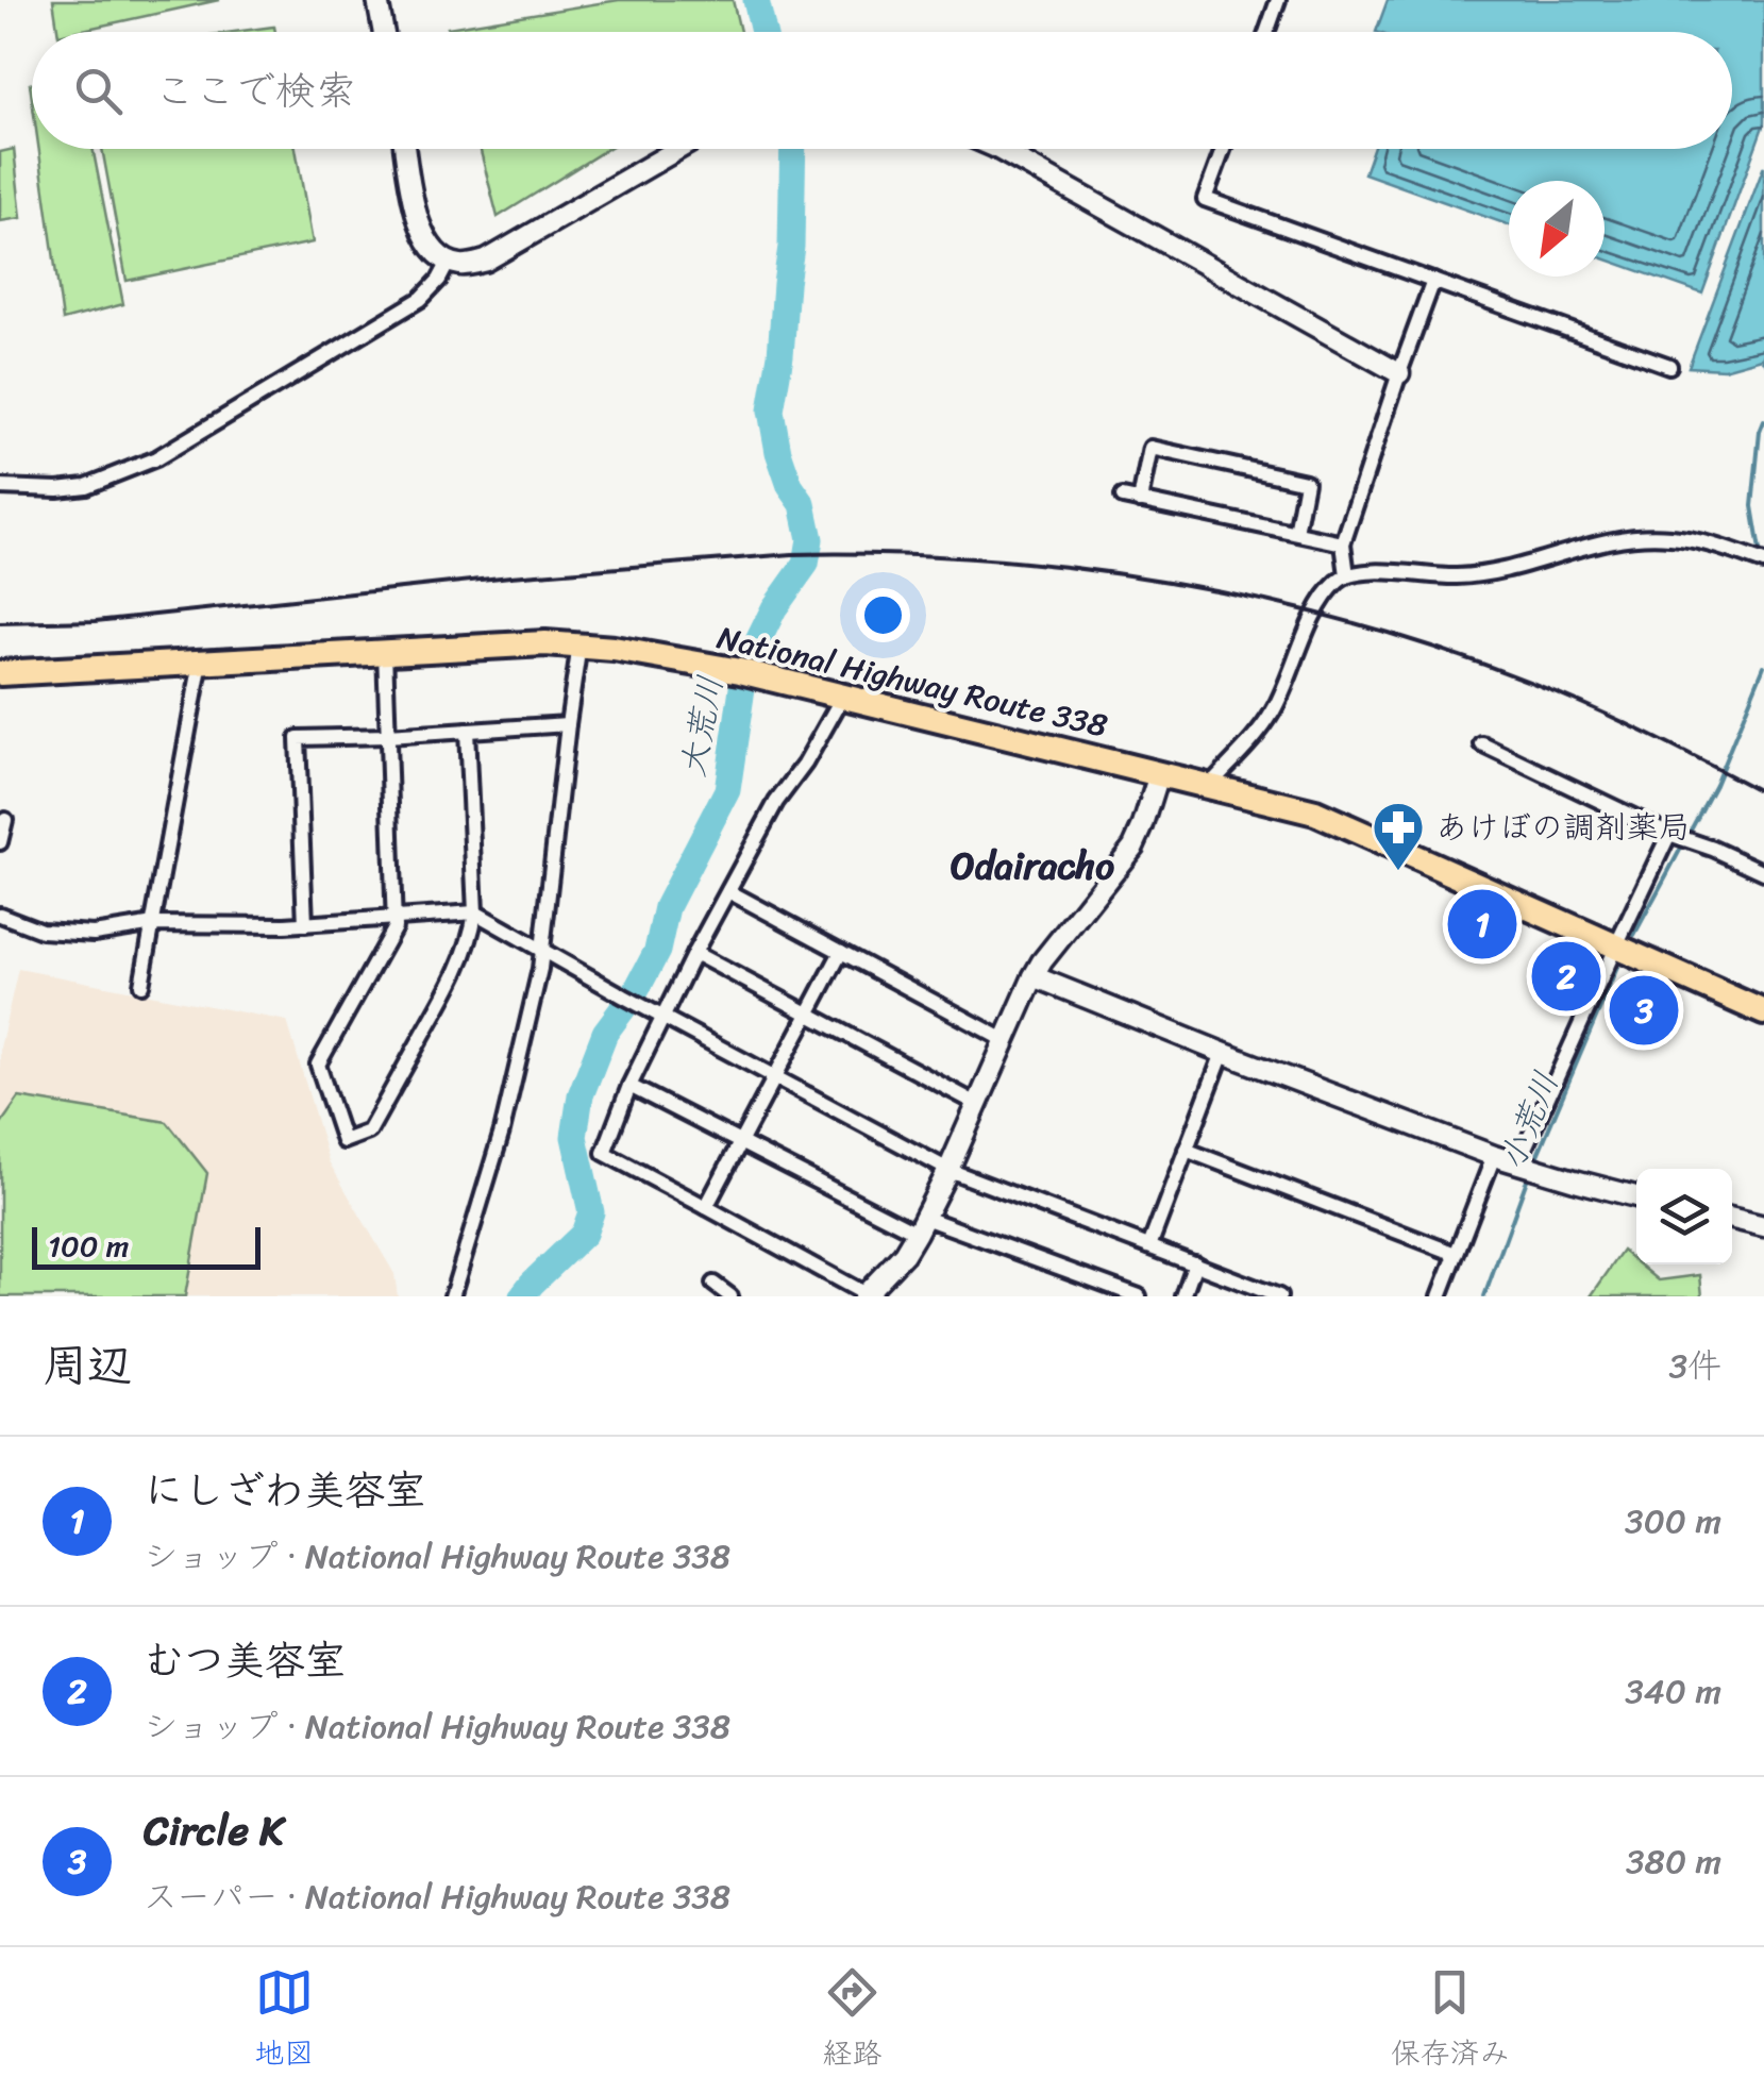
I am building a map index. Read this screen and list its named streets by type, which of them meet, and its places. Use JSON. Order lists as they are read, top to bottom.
{
  "streets": {
    "highway": ["National Highway Route 338"]
  },
  "districts": ["Odairacho"],
  "water": ["大荒川", "小荒川"],
  "places": {
    "pharmacy": ["あけぼの調剤薬局"]
  },
  "scale_bar": "100 m",
  "north": "bottom left",
  "page": {
    "search": "ここで検索",
    "pins": ["1", "2", "3"],
    "scale": "100 m",
    "heading": ["周辺", "3件"],
    "list": [
      {
        "mark": "1",
        "name": "にしざわ美容室",
        "note": "ショップ · National Highway Route 338",
        "value": "300 m"
      },
      {
        "mark": "2",
        "name": "むつ美容室",
        "note": "ショップ · National Highway Route 338",
        "value": "340 m"
      },
      {
        "mark": "3",
        "name": "Circle K",
        "note": "スーパー · National Highway Route 338",
        "value": "380 m"
      }
    ],
    "nav": ["地図", "経路", "保存済み"]
  }
}
